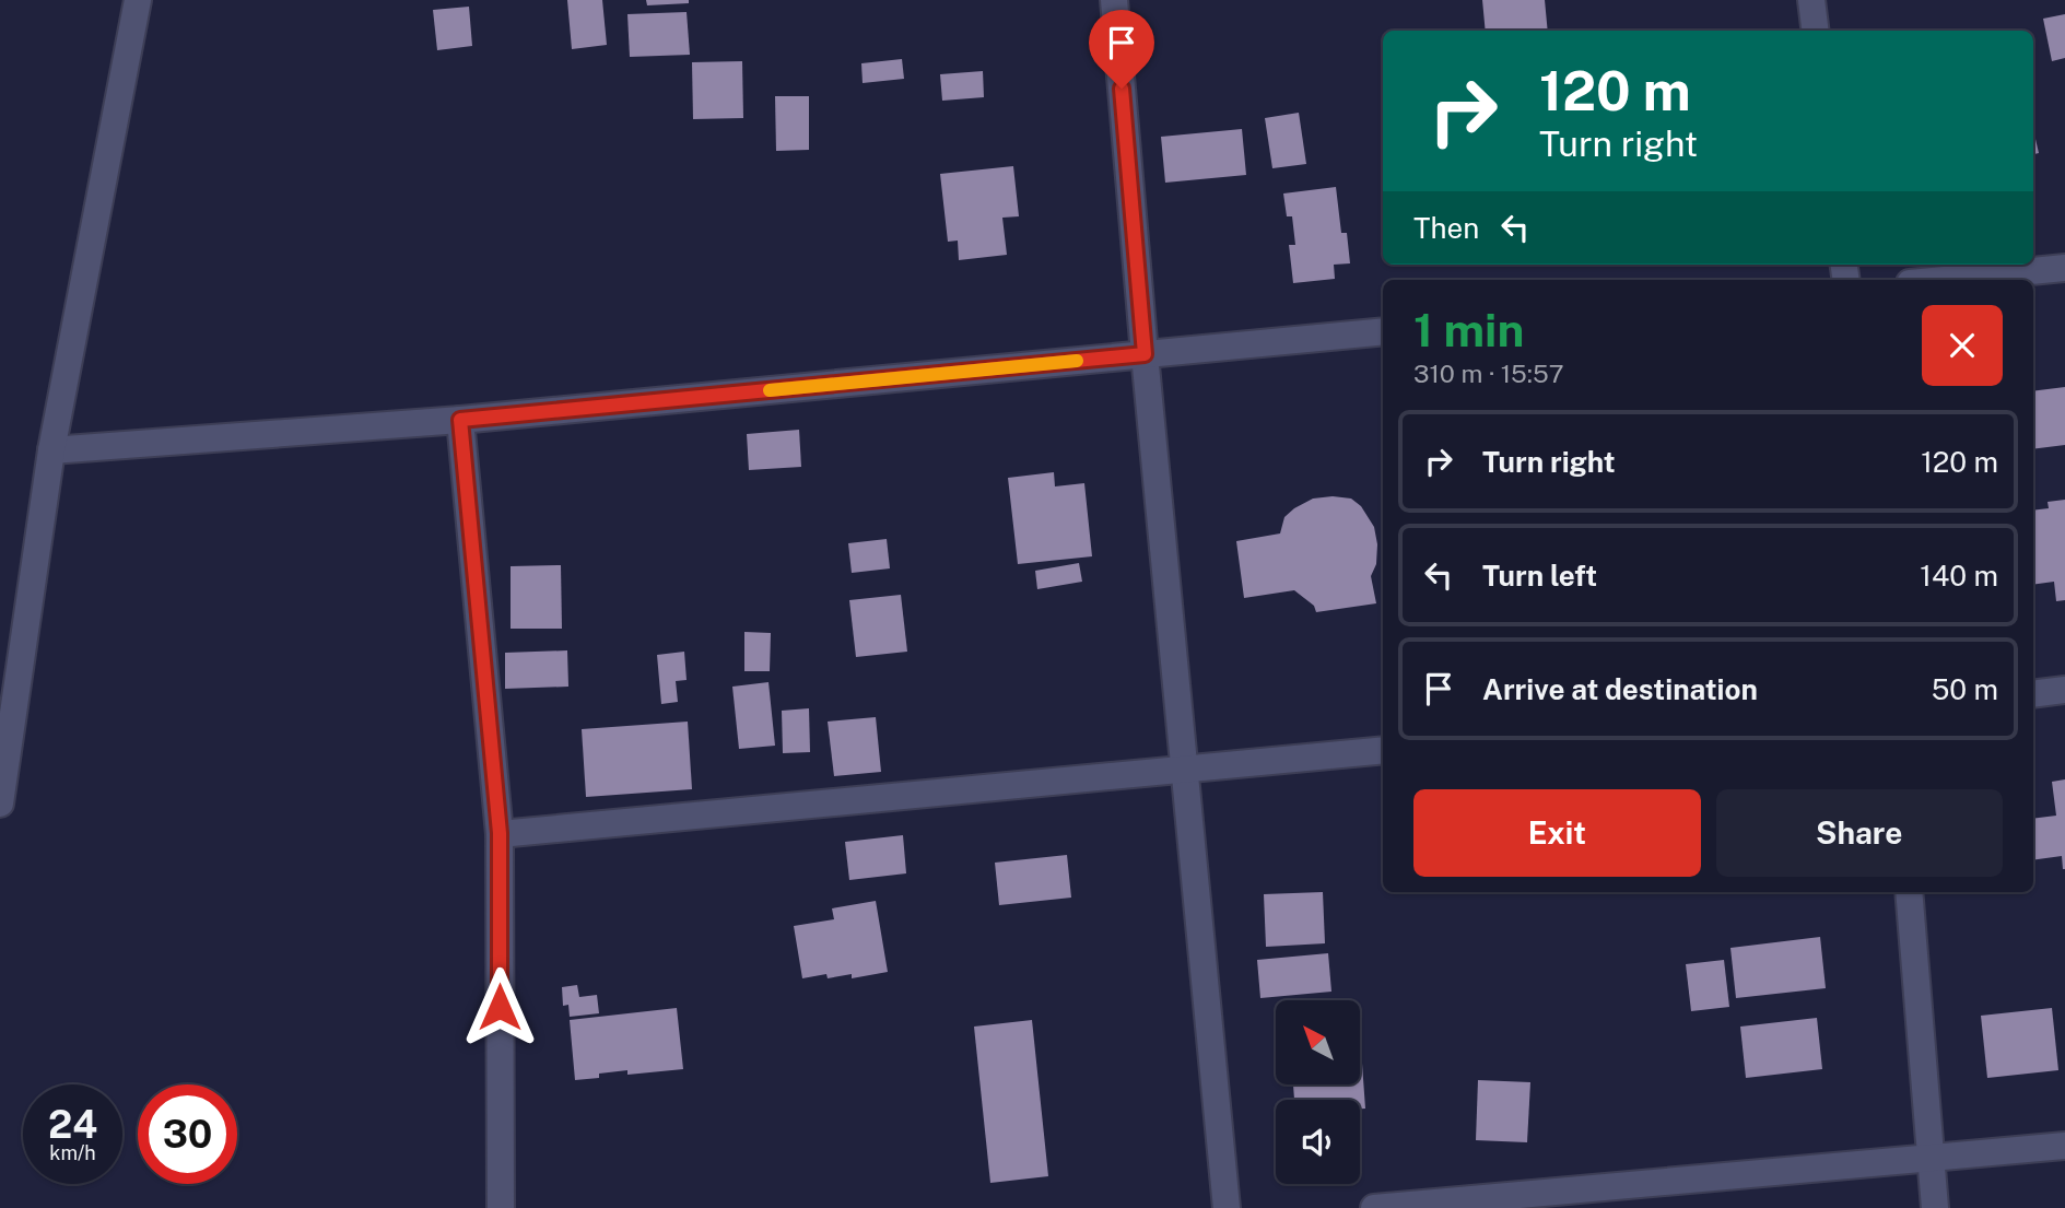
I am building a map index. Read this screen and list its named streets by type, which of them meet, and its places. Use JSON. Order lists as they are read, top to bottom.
{
  "north": "top left",
  "page": {
    "turn": ["120 m", "Turn right"],
    "then": "Then",
    "heading": ["1 min", "310 m · 15:57"],
    "list": [
      {
        "name": "Turn right",
        "value": "120 m"
      },
      {
        "name": "Turn left",
        "value": "140 m"
      },
      {
        "name": "Arrive at destination",
        "value": "50 m"
      }
    ],
    "buttons": ["Exit", "Share"],
    "speed": "24 km/h",
    "limit": "30"
  }
}
